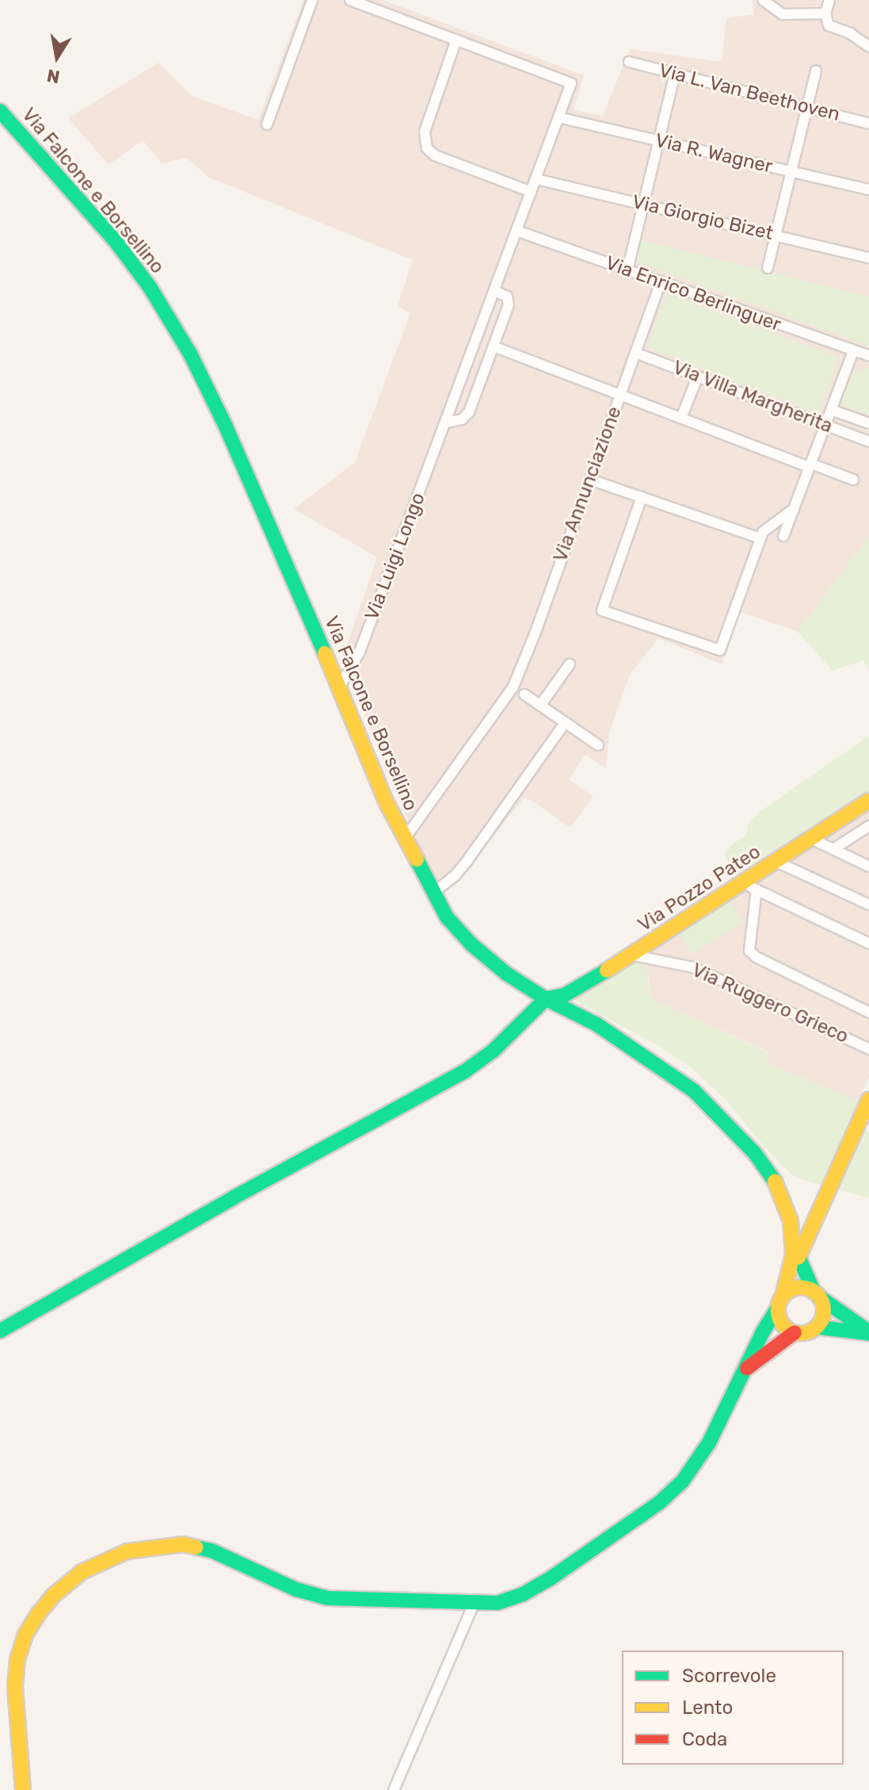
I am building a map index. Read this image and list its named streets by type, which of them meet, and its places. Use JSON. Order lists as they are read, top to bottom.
{
  "streets": {
    "street": [
      "Via L. Van Beethoven",
      "Via R. Wagner",
      "Via Falcone e Borsellino",
      "Via Giorgio Bizet",
      "Via Enrico Berlinguer",
      "Via Villa Margherita",
      "Via Annunciazione",
      "Via Luigi Longo",
      "Via Pozzo Pateo",
      "Via Ruggero Grieco"
    ]
  },
  "crossings": [
    ["Via R. Wagner", "Via Luigi Longo"],
    ["Via Falcone e Borsellino", "Via Annunciazione"],
    ["Via Falcone e Borsellino", "Via Luigi Longo"],
    ["Via Falcone e Borsellino", "Via Pozzo Pateo"],
    ["Via Giorgio Bizet", "Via Luigi Longo"],
    ["Via Enrico Berlinguer", "Via Annunciazione"],
    ["Via Enrico Berlinguer", "Via Luigi Longo"],
    ["Via Villa Margherita", "Via Annunciazione"],
    ["Via Pozzo Pateo", "Via Ruggero Grieco"]
  ],
  "legend": ["Scorrevole", "Lento", "Coda"],
  "north": "bottom"
}
